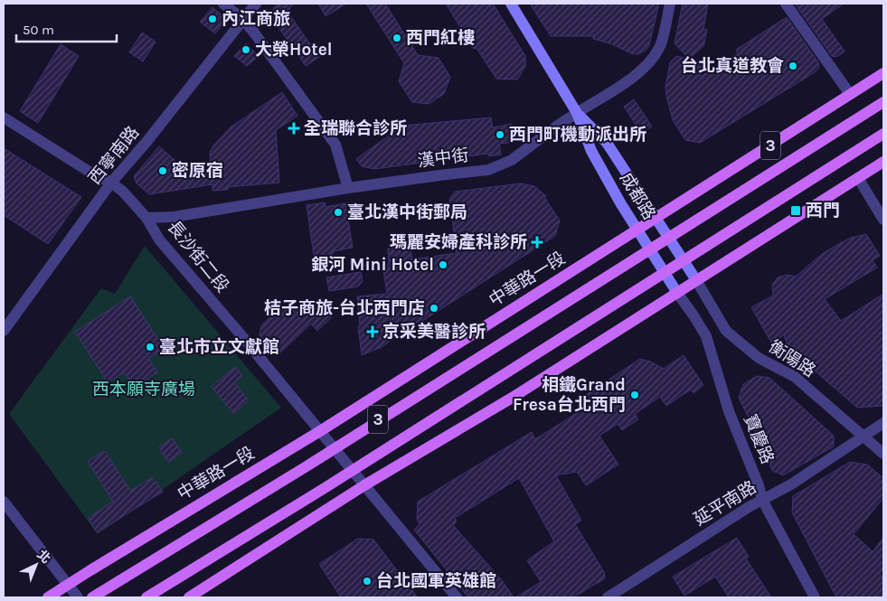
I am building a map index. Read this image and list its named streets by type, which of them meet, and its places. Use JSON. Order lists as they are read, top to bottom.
{
  "streets": {
    "main road": ["3", "成都路", "中華路一段"],
    "street": [
      "西寧南路",
      "漢中街",
      "長沙街二段",
      "衡陽路",
      "寶慶路",
      "延平南路"
    ]
  },
  "crossings": [
    ["3", "成都路"],
    ["3", "長沙街二段"],
    ["西寧南路", "長沙街二段"],
    ["漢中街", "成都路"],
    ["漢中街", "長沙街二段"],
    ["成都路", "中華路一段"],
    ["成都路", "衡陽路"],
    ["成都路", "寶慶路"],
    ["長沙街二段", "中華路一段"],
    ["衡陽路", "延平南路"],
    ["寶慶路", "延平南路"]
  ],
  "parks": ["西本願寺廣場"],
  "places": {
    "other": [
      "內江商旅",
      "西門紅樓",
      "大榮Hotel",
      "台北真道教會",
      "西門町機動派出所",
      "密原宿",
      "臺北漢中街郵局",
      "銀河 Mini Hotel",
      "桔子商旅-台北西門店",
      "臺北市立文獻館",
      "相鐵Grand Fresa台北西門",
      "台北國軍英雄館"
    ],
    "health": ["全瑞聯合診所", "瑪麗安婦產科診所", "京采美醫診所"],
    "transit": ["西門"]
  },
  "scale_bar": "50 m",
  "north": "top right"
}
